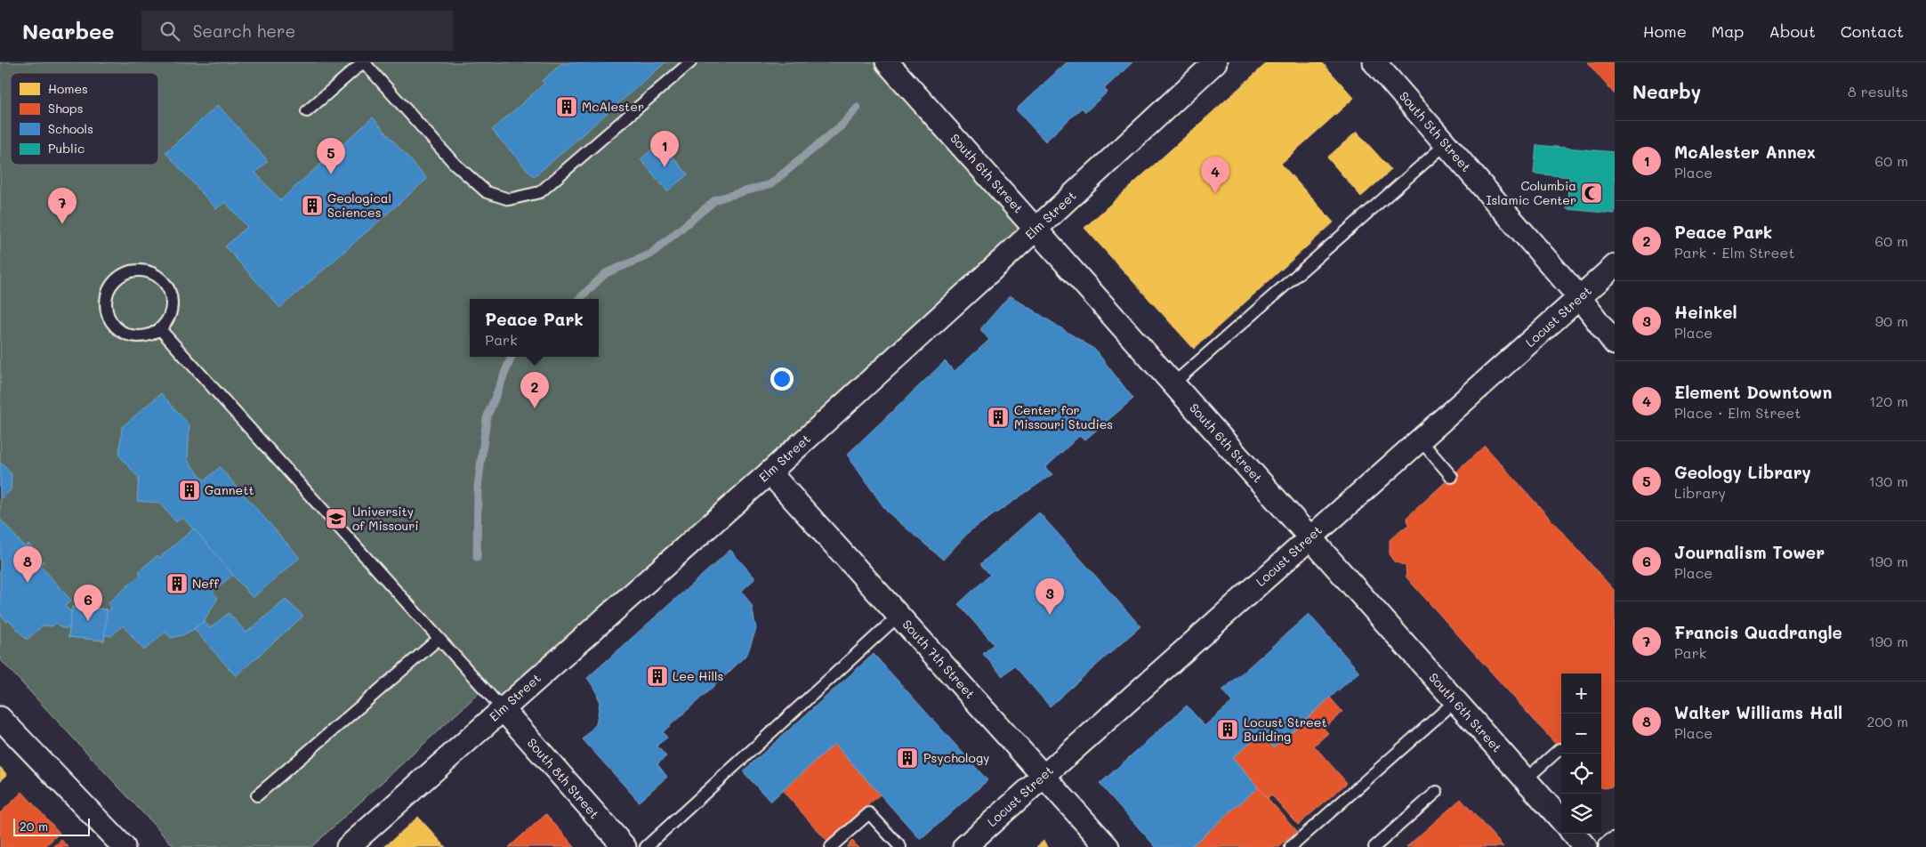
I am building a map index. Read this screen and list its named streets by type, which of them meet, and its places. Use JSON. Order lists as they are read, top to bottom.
{
  "streets": {
    "street": [
      "South 5th Street",
      "South 6th Street",
      "Elm Street",
      "Locust Street",
      "South 7th Street",
      "South 8th Street"
    ]
  },
  "crossings": [
    ["South 5th Street", "Locust Street"],
    ["South 6th Street", "Elm Street"],
    ["South 6th Street", "Locust Street"],
    ["Elm Street", "South 7th Street"],
    ["Elm Street", "South 8th Street"],
    ["Locust Street", "South 7th Street"]
  ],
  "places": {
    "building": [
      "McAlester",
      "Geological Sciences",
      "Center for Missouri Studies",
      "Gannett",
      "Neff",
      "Lee Hills",
      "Locust Street Building",
      "Psychology"
    ],
    "mosque": ["Columbia Islamic Center"],
    "school or university": ["University of Missouri"]
  },
  "legend": [
    "Homes",
    "Shops",
    "Schools",
    "Public"
  ],
  "scale_bar": "20 m",
  "page": {
    "header": "Nearbee",
    "search": "Search here",
    "nav": [
      "Home",
      "Map",
      "About",
      "Contact"
    ],
    "heading": ["Nearby", "8 results"],
    "list": [
      {
        "mark": "1",
        "name": "McAlester Annex",
        "note": "Place",
        "value": "60 m"
      },
      {
        "mark": "2",
        "name": "Peace Park",
        "note": "Park · Elm Street",
        "value": "60 m"
      },
      {
        "mark": "3",
        "name": "Heinkel",
        "note": "Place",
        "value": "90 m"
      },
      {
        "mark": "4",
        "name": "Element Downtown",
        "note": "Place · Elm Street",
        "value": "120 m"
      },
      {
        "mark": "5",
        "name": "Geology Library",
        "note": "Library",
        "value": "130 m"
      },
      {
        "mark": "6",
        "name": "Journalism Tower",
        "note": "Place",
        "value": "190 m"
      },
      {
        "mark": "7",
        "name": "Francis Quadrangle",
        "note": "Park",
        "value": "190 m"
      },
      {
        "mark": "8",
        "name": "Walter Williams Hall",
        "note": "Place",
        "value": "200 m"
      }
    ],
    "pins": [
      "1",
      "5",
      "4",
      "7",
      "2",
      "8",
      "3",
      "6"
    ],
    "popup": ["Peace Park", "Park"],
    "map_buttons": ["+", "−"],
    "scale": "20 m"
  }
}
